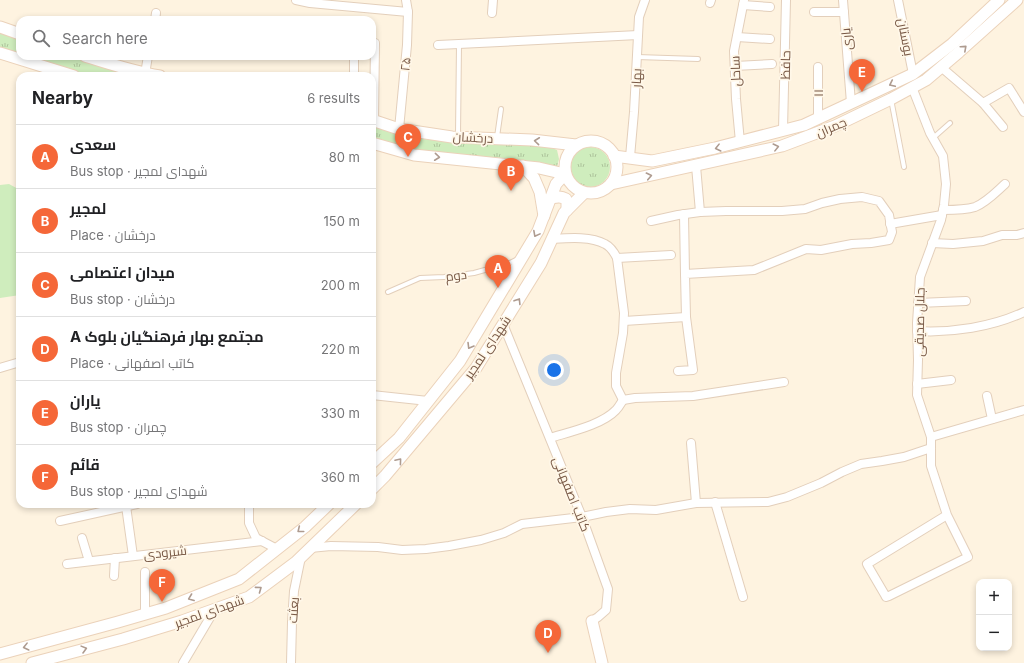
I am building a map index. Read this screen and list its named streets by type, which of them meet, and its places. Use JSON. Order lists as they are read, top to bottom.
{
  "streets": {
    "main road": [
      "چمران",
      "درخشان",
      "شهدای لمجیر",
      "کاتب اصفهانی"
    ],
    "street": [
      "بوستان",
      "یاری",
      "۲۵",
      "حافظ",
      "ساحل",
      "بهار",
      "۱۱",
      "جلال صدیقی",
      "شیرودی",
      "بعثت"
    ],
    "lane": ["دوم"]
  },
  "crossings": [
    ["بوستان", "چمران"],
    ["یاری", "چمران"],
    ["۲۵", "درخشان"],
    ["حافظ", "چمران"],
    ["ساحل", "چمران"],
    ["بهار", "چمران"],
    ["۱۱", "چمران"],
    ["چمران", "درخشان"],
    ["چمران", "جلال صدیقی"],
    ["چمران", "شهدای لمجیر"],
    ["درخشان", "شهدای لمجیر"],
    ["دوم", "شهدای لمجیر"],
    ["شهدای لمجیر", "کاتب اصفهانی"],
    ["شهدای لمجیر", "بعثت"]
  ],
  "page": {
    "search": "Search here",
    "pins": [
      "E",
      "C",
      "B",
      "A",
      "F",
      "D"
    ],
    "heading": ["Nearby", "6 results"],
    "list": [
      {
        "mark": "A",
        "name": "سعدی",
        "note": "Bus stop · شهدای لمجیر",
        "value": "80 m"
      },
      {
        "mark": "B",
        "name": "لمجیر",
        "note": "Place · درخشان",
        "value": "150 m"
      },
      {
        "mark": "C",
        "name": "میدان اعتصامی",
        "note": "Bus stop · درخشان",
        "value": "200 m"
      },
      {
        "mark": "D",
        "name": "A مجتمع بهار فرهنگیان بلوک",
        "note": "Place · کاتب اصفهانی",
        "value": "220 m"
      },
      {
        "mark": "E",
        "name": "یاران",
        "note": "Bus stop · چمران",
        "value": "330 m"
      },
      {
        "mark": "F",
        "name": "قائم",
        "note": "Bus stop · شهدای لمجیر",
        "value": "360 m"
      }
    ],
    "map_buttons": ["+", "−"]
  }
}
